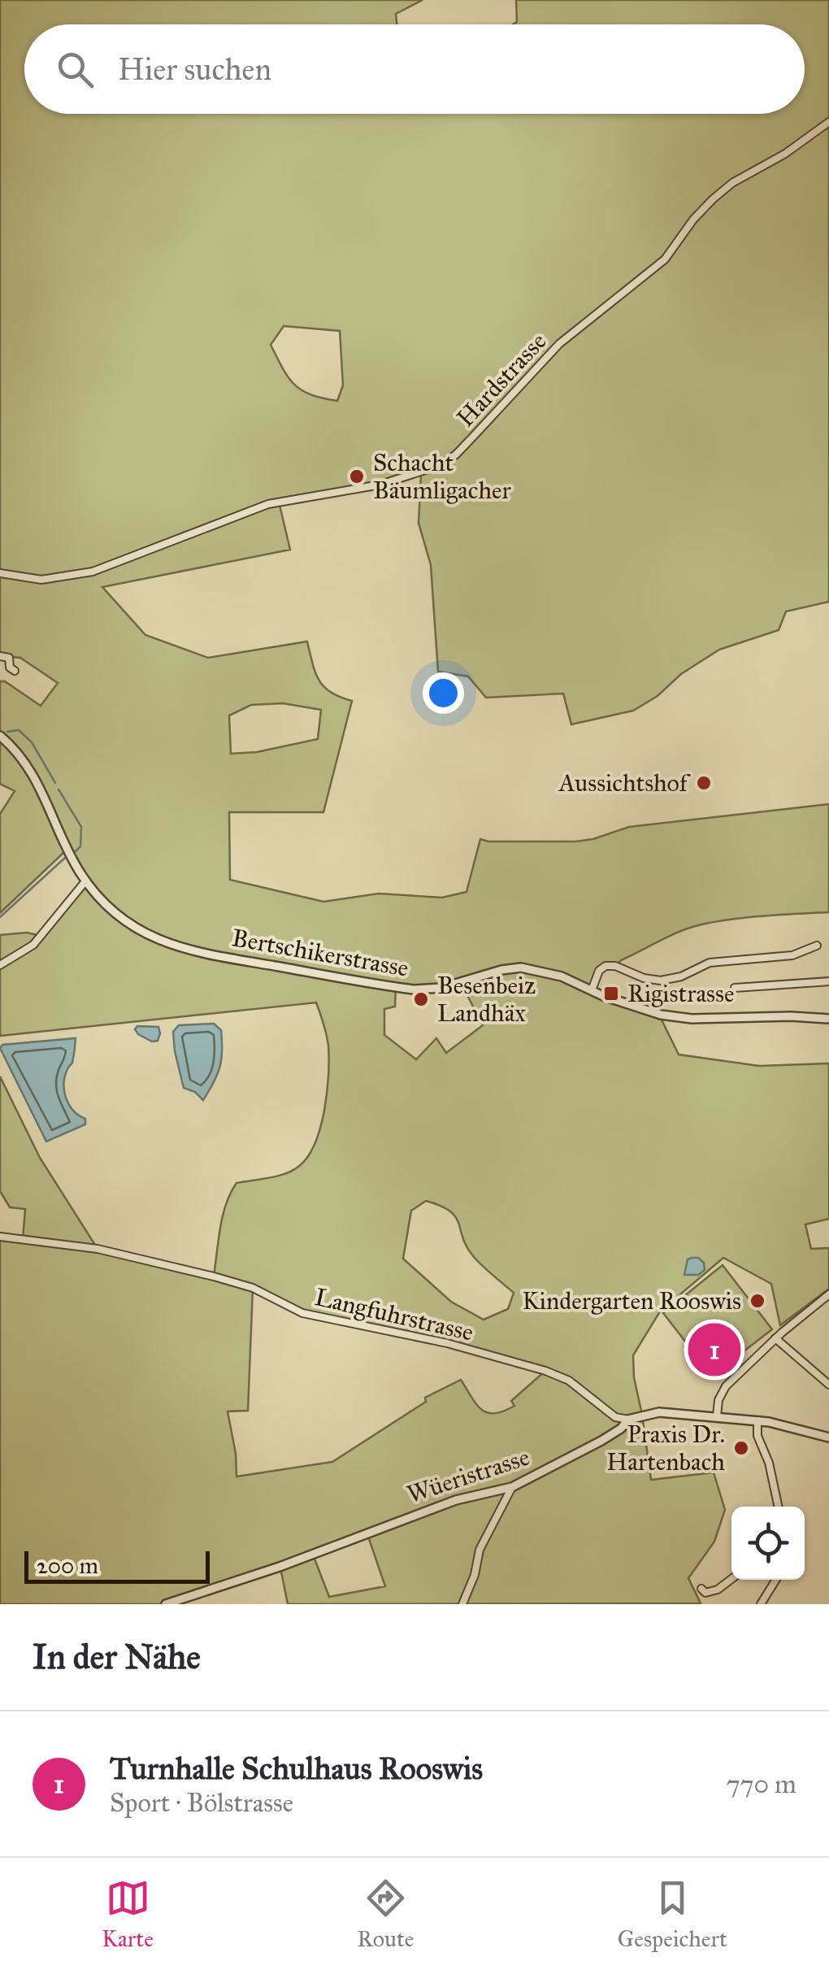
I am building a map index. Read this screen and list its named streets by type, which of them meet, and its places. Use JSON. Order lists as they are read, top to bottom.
{
  "streets": {
    "street": [
      "Hardstrasse",
      "Bertschikerstrasse",
      "Langfuhrstrasse",
      "Wüeristrasse"
    ]
  },
  "crossings": [
    ["Langfuhrstrasse", "Wüeristrasse"]
  ],
  "places": {
    "other": [
      "Schacht Bäumligacher",
      "Aussichtshof",
      "Besenbeiz Landhäx",
      "Kindergarten Rooswis",
      "Praxis Dr. Hartenbach"
    ],
    "transit": ["Rigistrasse"]
  },
  "scale_bar": "200 m",
  "page": {
    "search": "Hier suchen",
    "pins": "1",
    "scale": "200 m",
    "heading": "In der Nähe",
    "list": [
      {
        "mark": "1",
        "name": "Turnhalle Schulhaus Rooswis",
        "note": "Sport · Bölstrasse",
        "value": "770 m"
      }
    ],
    "nav": ["Karte", "Route", "Gespeichert"]
  }
}
